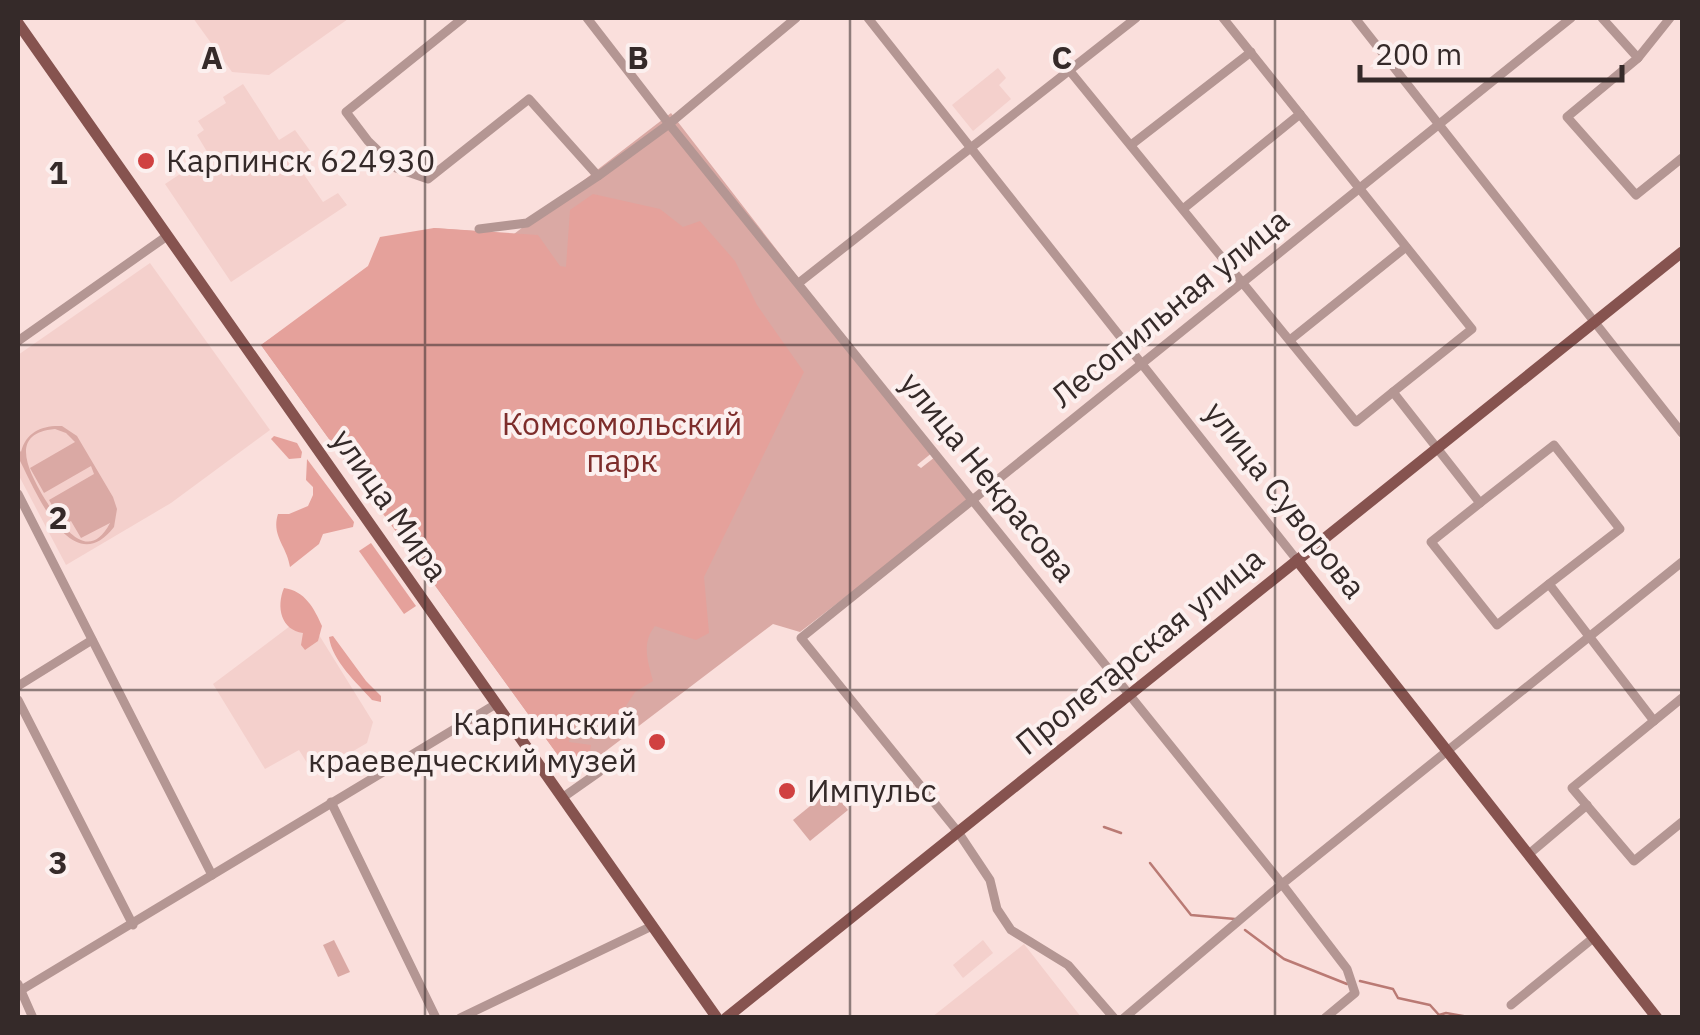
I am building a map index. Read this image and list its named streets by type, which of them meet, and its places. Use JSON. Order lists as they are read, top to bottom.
{
  "streets": {
    "main road": ["улица Суворова", "улица Мира", "Пролетарская улица"],
    "street": ["Лесопильная улица", "улица Некрасова"]
  },
  "crossings": [
    ["Лесопильная улица", "улица Некрасова"],
    ["Лесопильная улица", "улица Суворова"],
    ["Лесопильная улица", "Пролетарская улица"],
    ["улица Некрасова", "Пролетарская улица"],
    ["улица Суворова", "Пролетарская улица"]
  ],
  "parks": ["Комсомольский парк"],
  "places": ["Карпинск 624930", "Карпинский краеведческий музей", "Импульс"],
  "scale_bar": "200 m",
  "grid": {
    "columns": ["A", "B", "C"],
    "rows": ["1", "2", "3"]
  }
}
